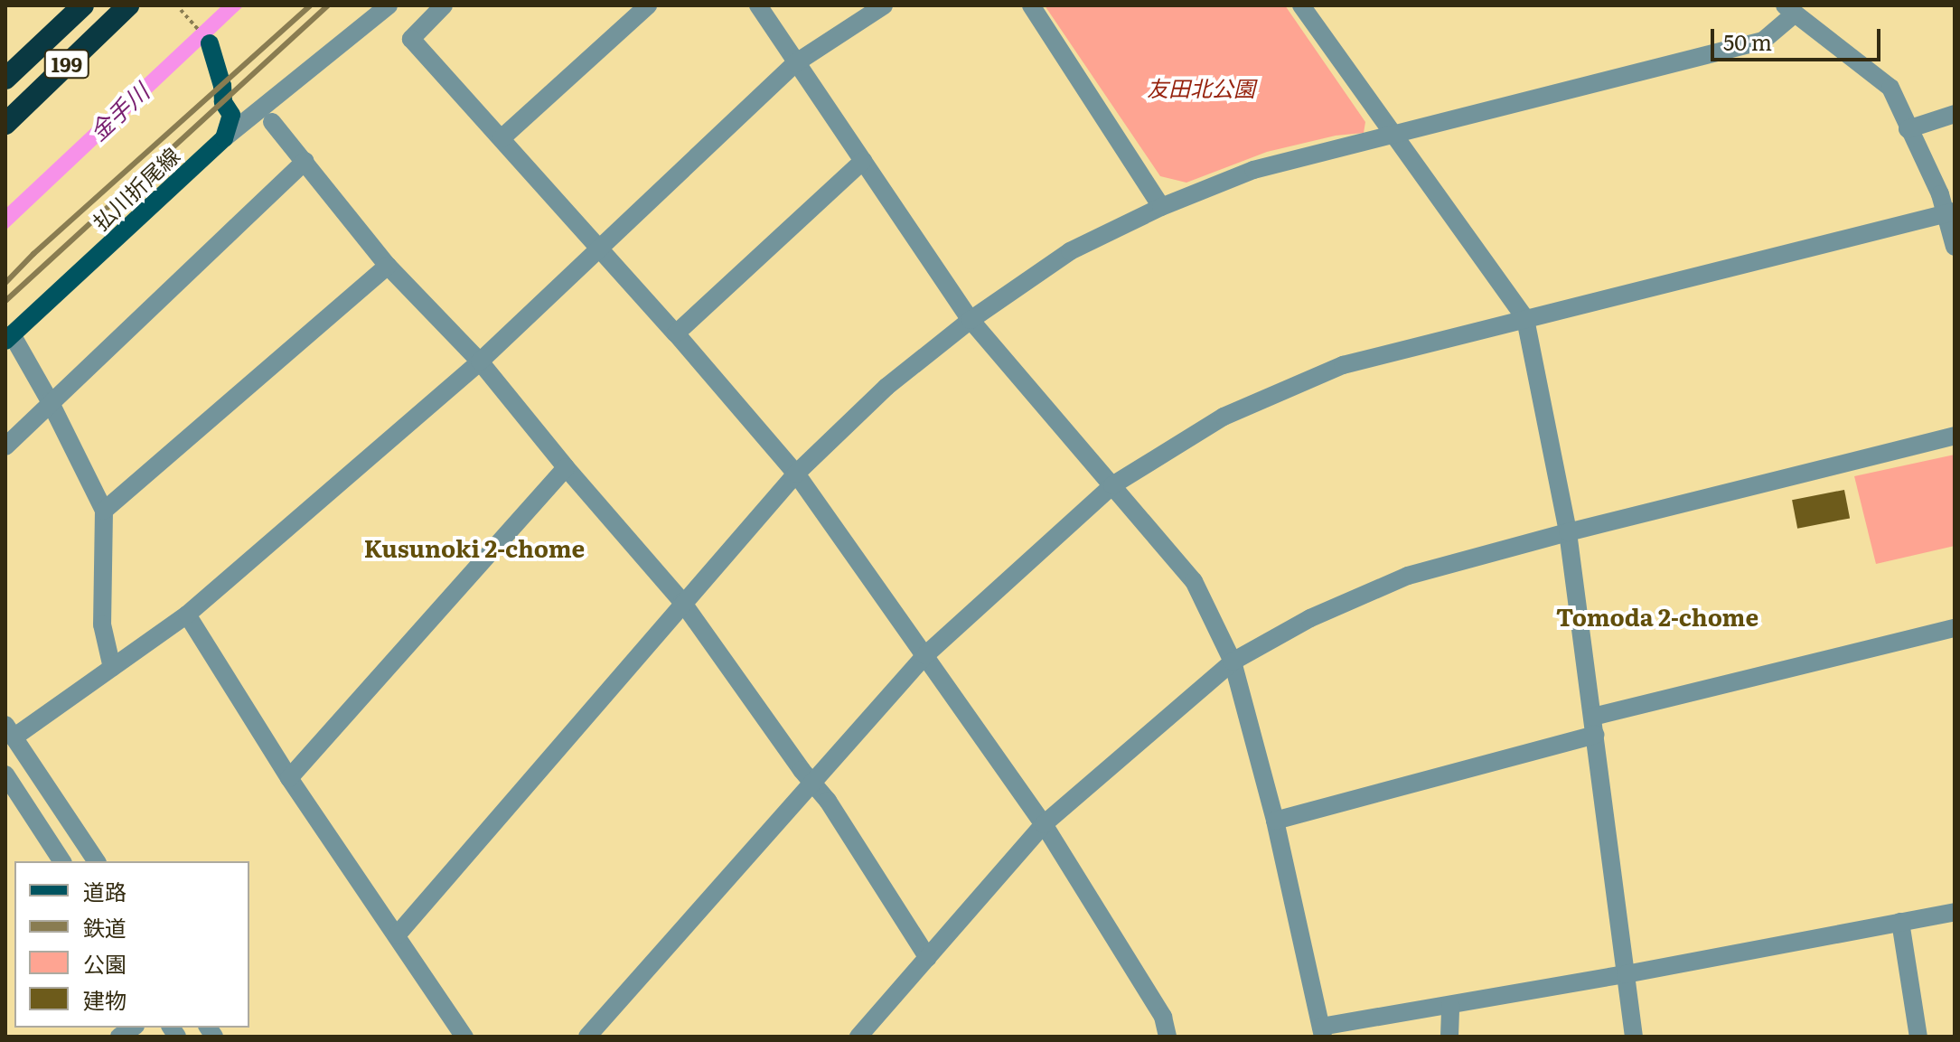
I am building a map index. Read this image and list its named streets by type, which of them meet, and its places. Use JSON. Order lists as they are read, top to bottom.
{
  "streets": {
    "highway": ["199"],
    "main road": ["払川折尾線"]
  },
  "districts": ["Kusunoki 2-chome", "Tomoda 2-chome"],
  "water": ["金手川"],
  "parks": ["友田北公園"],
  "legend": [
    "道路",
    "鉄道",
    "公園",
    "建物"
  ],
  "scale_bar": "50 m"
}
